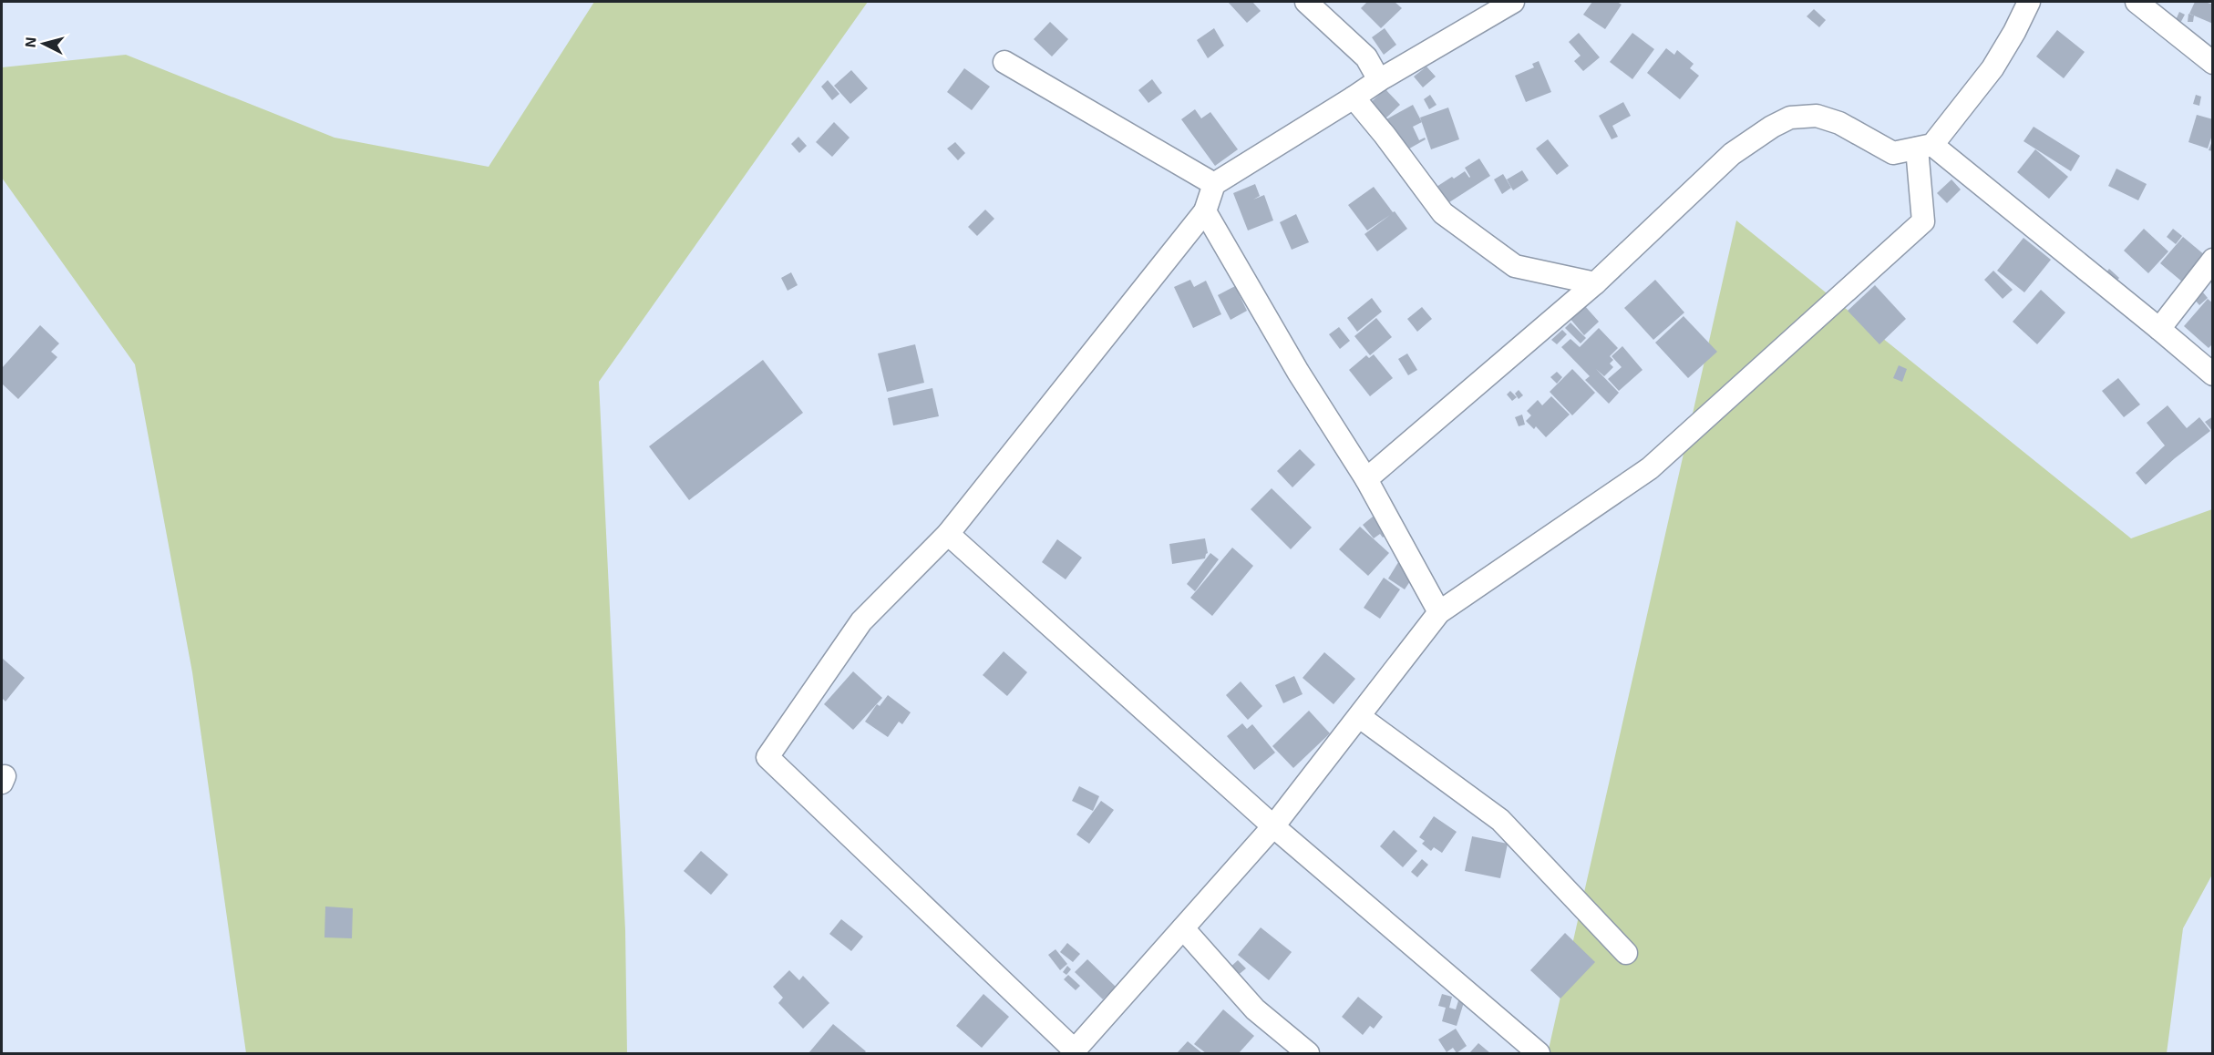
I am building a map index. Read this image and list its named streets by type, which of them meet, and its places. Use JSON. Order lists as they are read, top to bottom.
{
  "north": "left"
}
